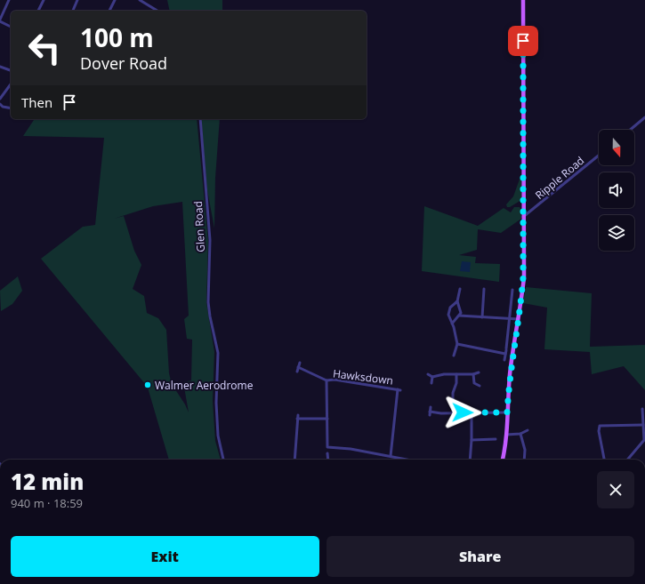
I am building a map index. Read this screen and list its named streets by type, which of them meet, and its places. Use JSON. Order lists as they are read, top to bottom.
{
  "streets": {
    "street": ["Ripple Road", "Glen Road", "Hawksdown"]
  },
  "places": ["Walmer Aerodrome"],
  "north": "bottom",
  "page": {
    "turn": ["100 m", "Dover Road"],
    "then": "Then",
    "heading": ["12 min", "940 m · 18:59"],
    "buttons": ["Exit", "Share"]
  }
}
